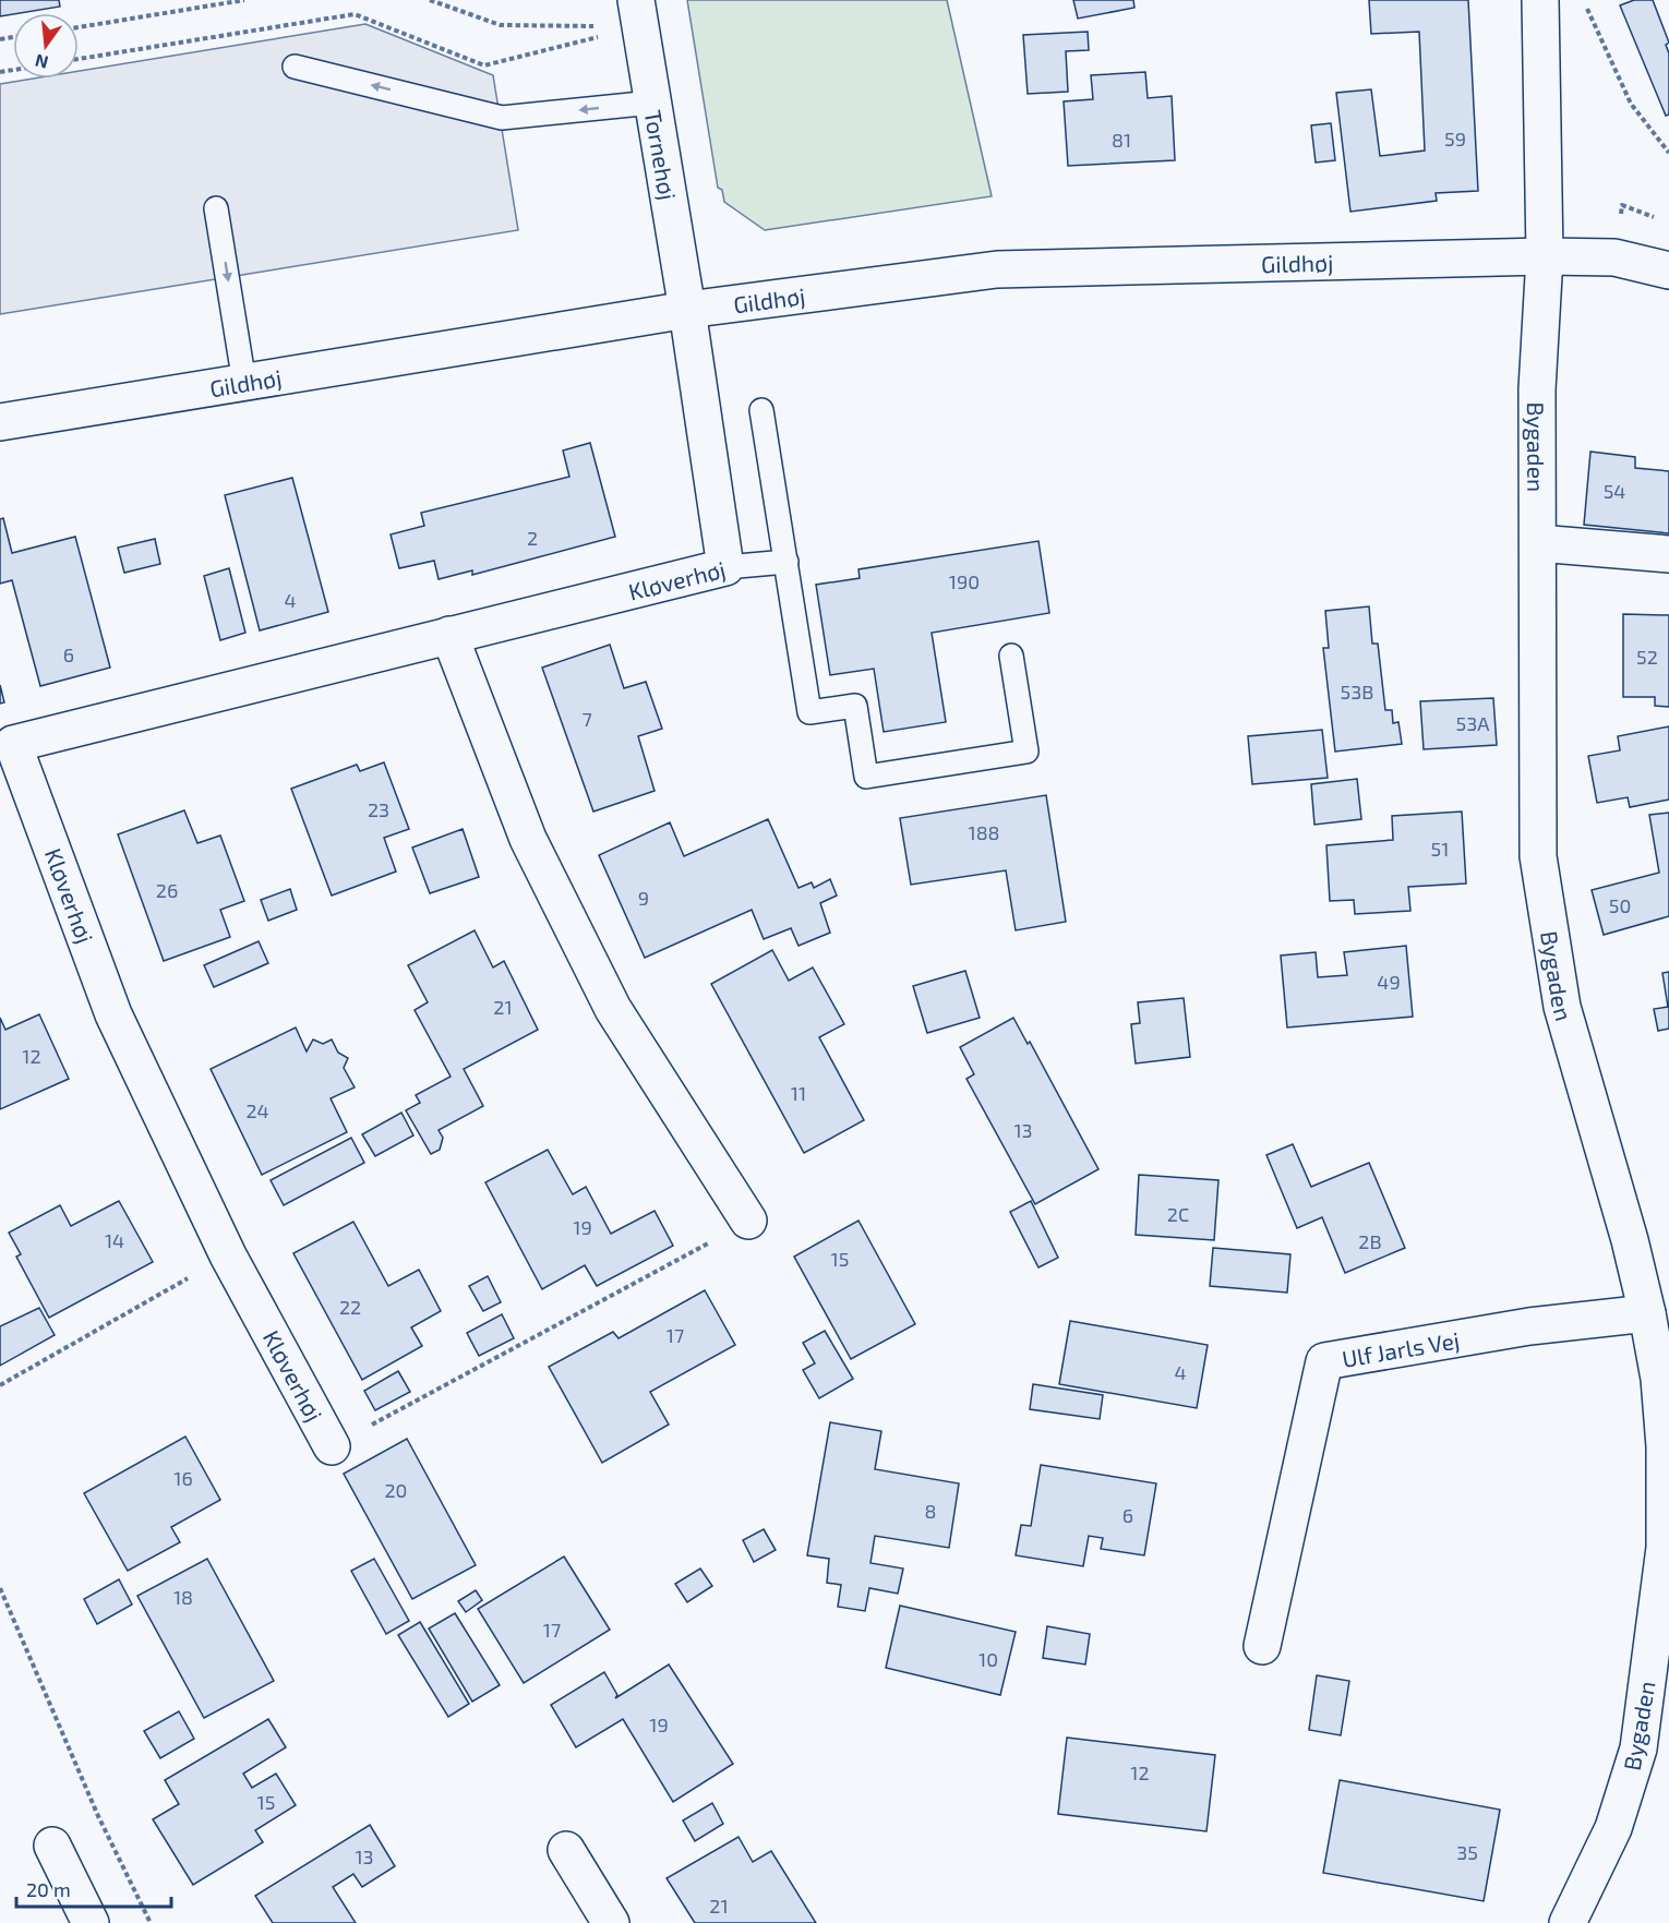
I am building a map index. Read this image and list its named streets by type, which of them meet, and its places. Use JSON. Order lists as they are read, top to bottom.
{
  "streets": {
    "street": [
      "Tornehøj",
      "Gildhøj",
      "Bygaden",
      "Kløverhøj",
      "Ulf Jarls Vej"
    ]
  },
  "crossings": [
    ["Tornehøj", "Gildhøj"],
    ["Tornehøj", "Kløverhøj"],
    ["Gildhøj", "Bygaden"],
    ["Gildhøj", "Kløverhøj"],
    ["Bygaden", "Ulf Jarls Vej"]
  ],
  "house_numbers": [
    "59",
    "81",
    "54",
    "2",
    "190",
    "4",
    "6",
    "52",
    "53B",
    "7",
    "53A",
    "23",
    "188",
    "51",
    "26",
    "9",
    "50",
    "49",
    "21",
    "12",
    "11",
    "24",
    "13",
    "2C",
    "19",
    "14",
    "2B",
    "15",
    "22",
    "17",
    "4",
    "16",
    "20",
    "8",
    "6",
    "18",
    "17",
    "10",
    "19",
    "12",
    "15",
    "35",
    "13",
    "21"
  ],
  "scale_bar": "20 m",
  "north": "bottom"
}
